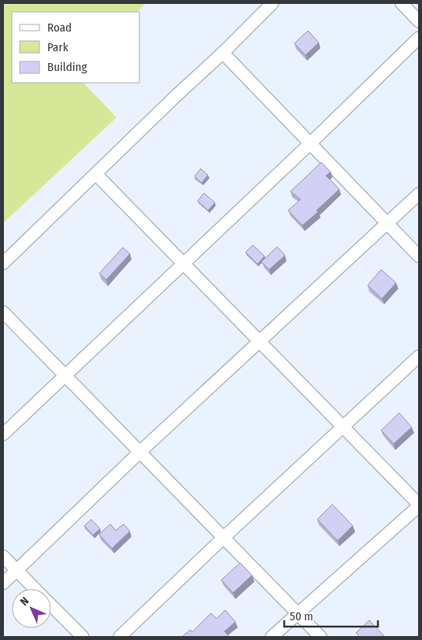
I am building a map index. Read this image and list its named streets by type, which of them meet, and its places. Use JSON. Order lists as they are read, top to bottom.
{
  "legend": ["Road", "Park", "Building"],
  "scale_bar": "50 m",
  "north": "top left"
}
